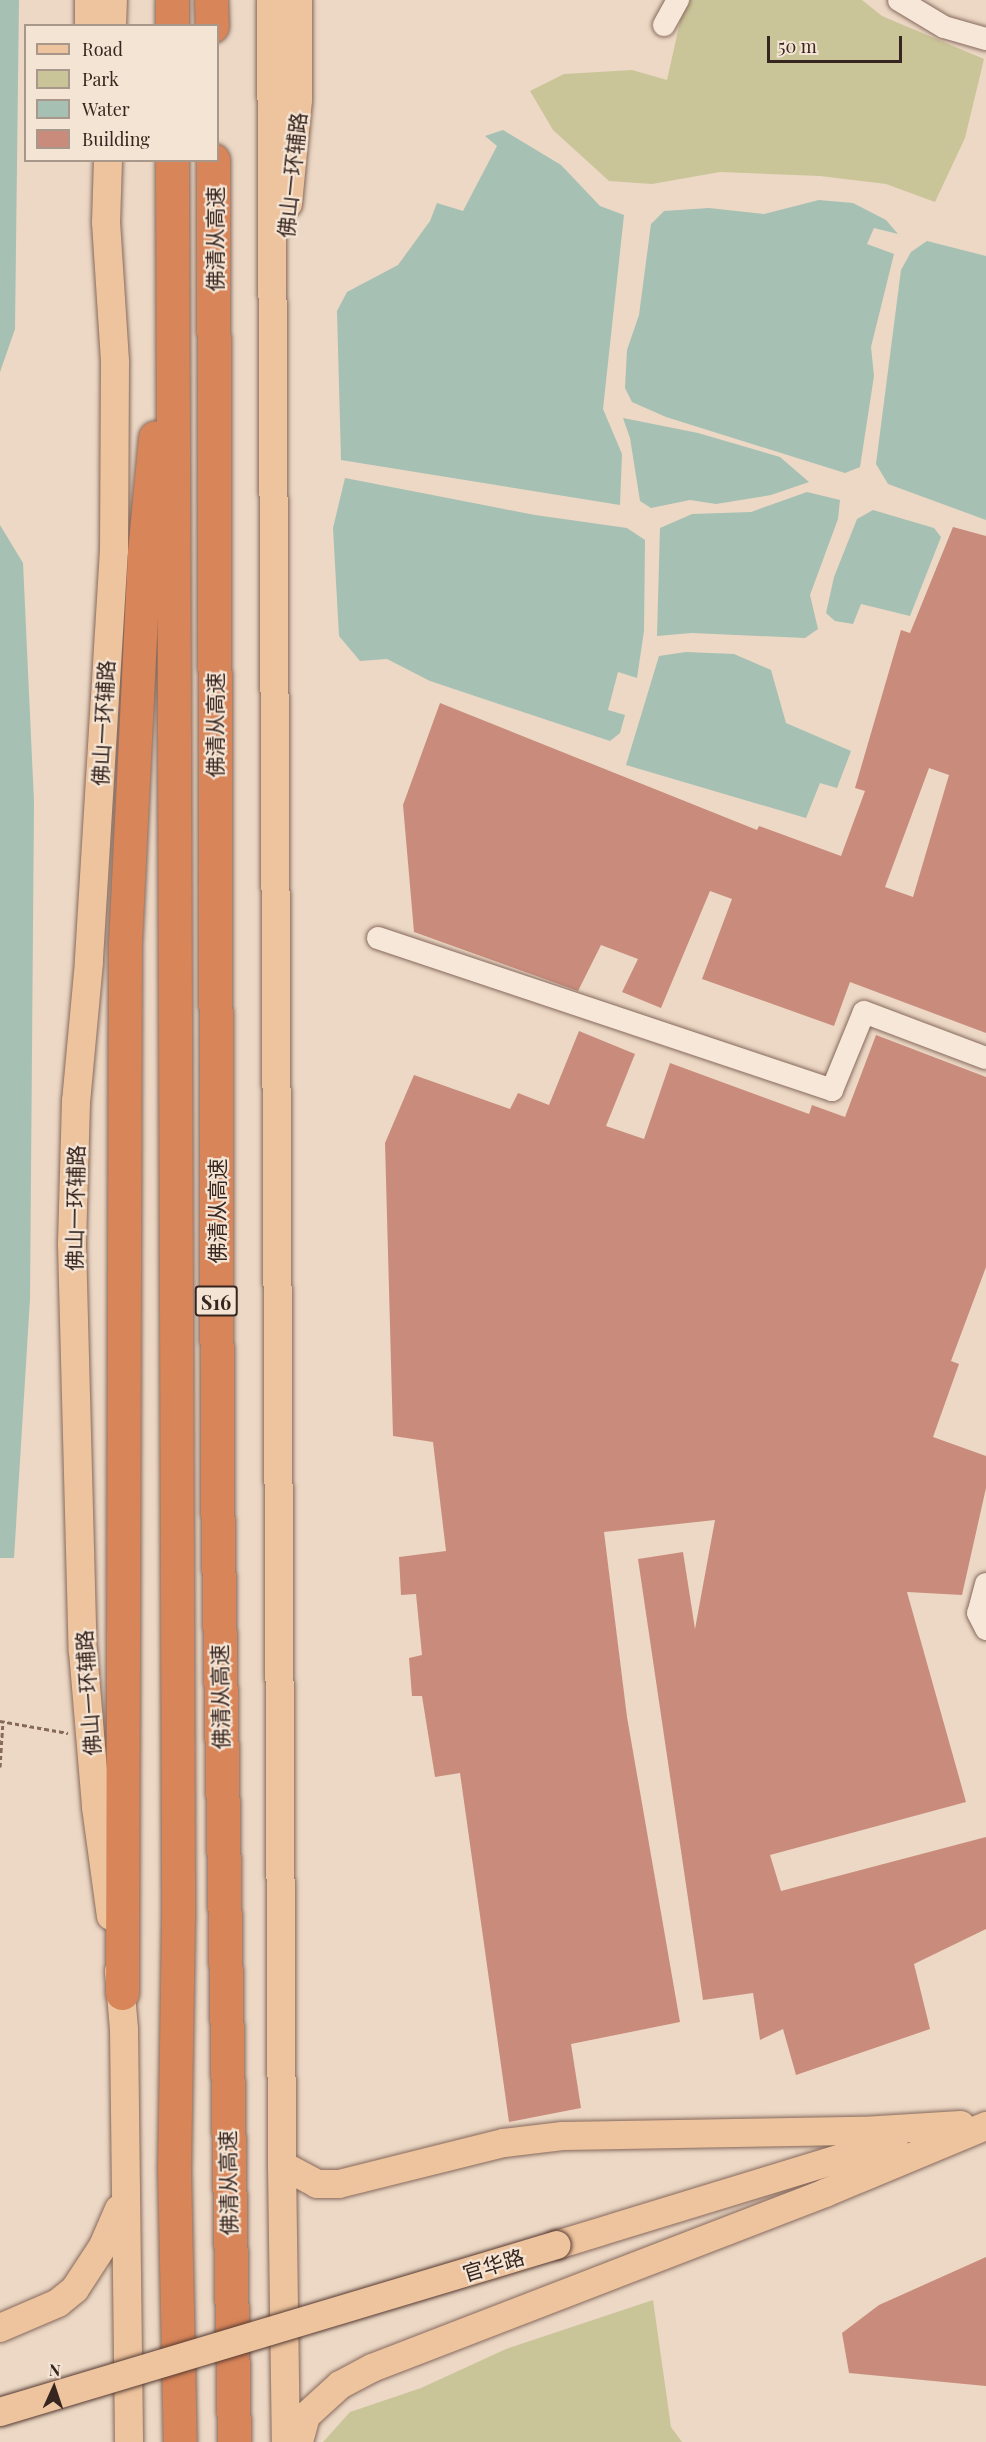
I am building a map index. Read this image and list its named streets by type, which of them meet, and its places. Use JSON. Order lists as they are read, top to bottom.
{
  "streets": {
    "highway": ["佛清从高速", "S16"],
    "main road": ["佛山一环辅路", "官华路"]
  },
  "legend": [
    "Road",
    "Park",
    "Water",
    "Building"
  ],
  "scale_bar": "50 m",
  "north": "top"
}
